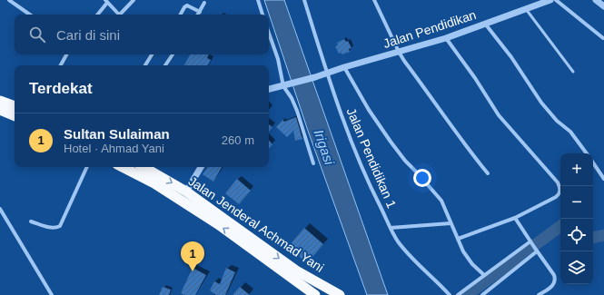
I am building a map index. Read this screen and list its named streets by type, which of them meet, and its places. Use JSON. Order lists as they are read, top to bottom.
{
  "streets": {
    "highway": ["Jalan Jenderal Achmad Yani"],
    "street": ["Jalan Pendidikan", "Jalan Pendidikan 1"]
  },
  "crossings": [
    ["Jalan Pendidikan", "Jalan Pendidikan 1"]
  ],
  "water": ["Irigasi"],
  "page": {
    "search": "Cari di sini",
    "heading": "Terdekat",
    "list": [
      {
        "mark": "1",
        "name": "Sultan Sulaiman",
        "note": "Hotel · Ahmad Yani",
        "value": "260 m"
      }
    ],
    "map_buttons": ["+", "−"],
    "pins": "1"
  }
}
